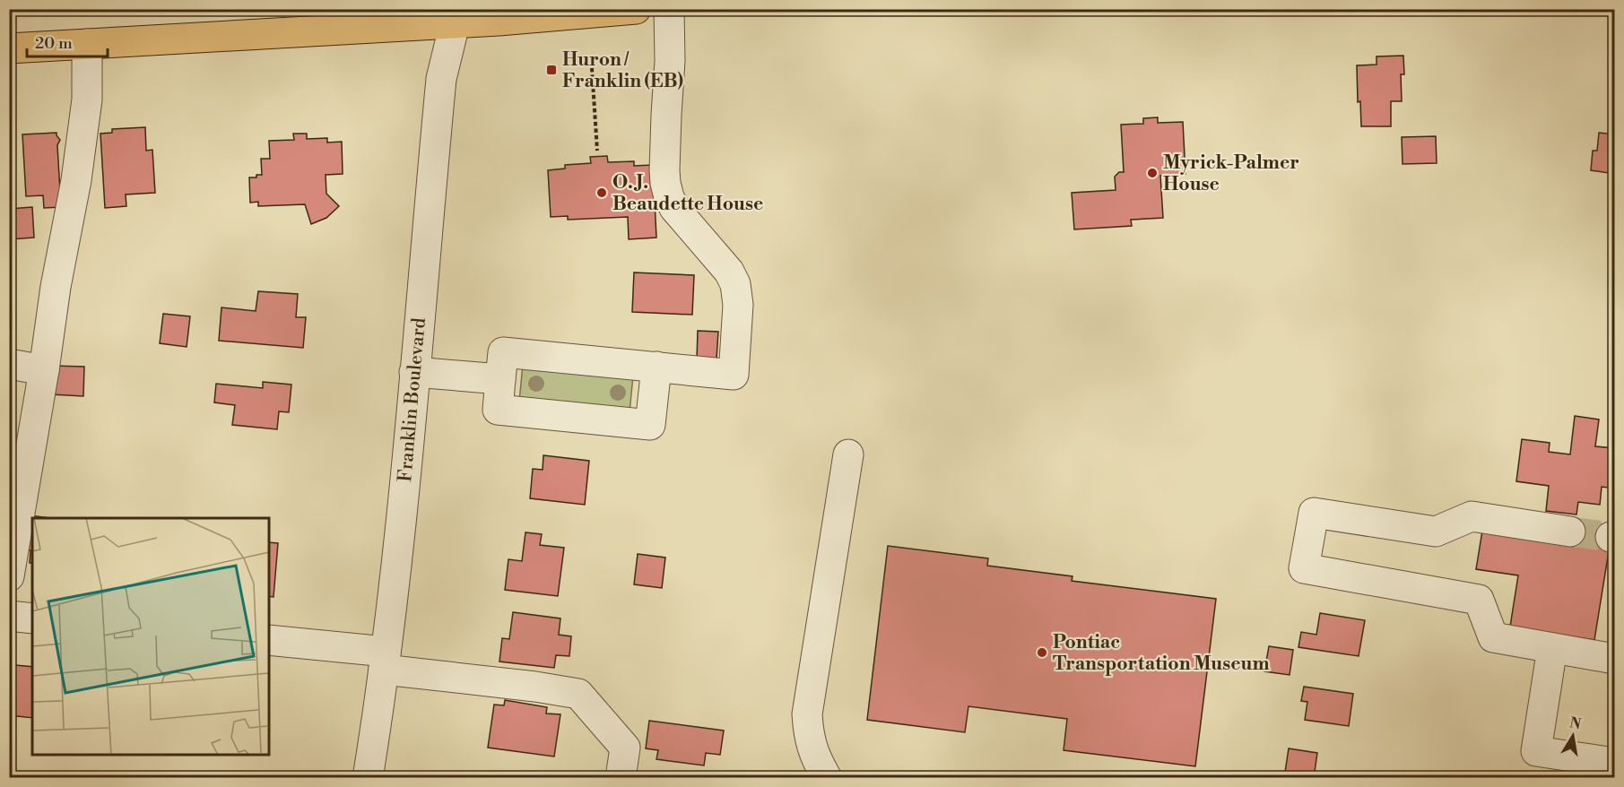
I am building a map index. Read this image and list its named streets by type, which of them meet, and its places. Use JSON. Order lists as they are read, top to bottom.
{
  "streets": {
    "street": ["Franklin Boulevard"]
  },
  "places": {
    "transit": ["Huron / Franklin (EB)"],
    "other": ["Myrick-Palmer House", "O. J. Beaudette House", "Pontiac Transportation Museum"]
  },
  "scale_bar": "20 m",
  "north": "top"
}
